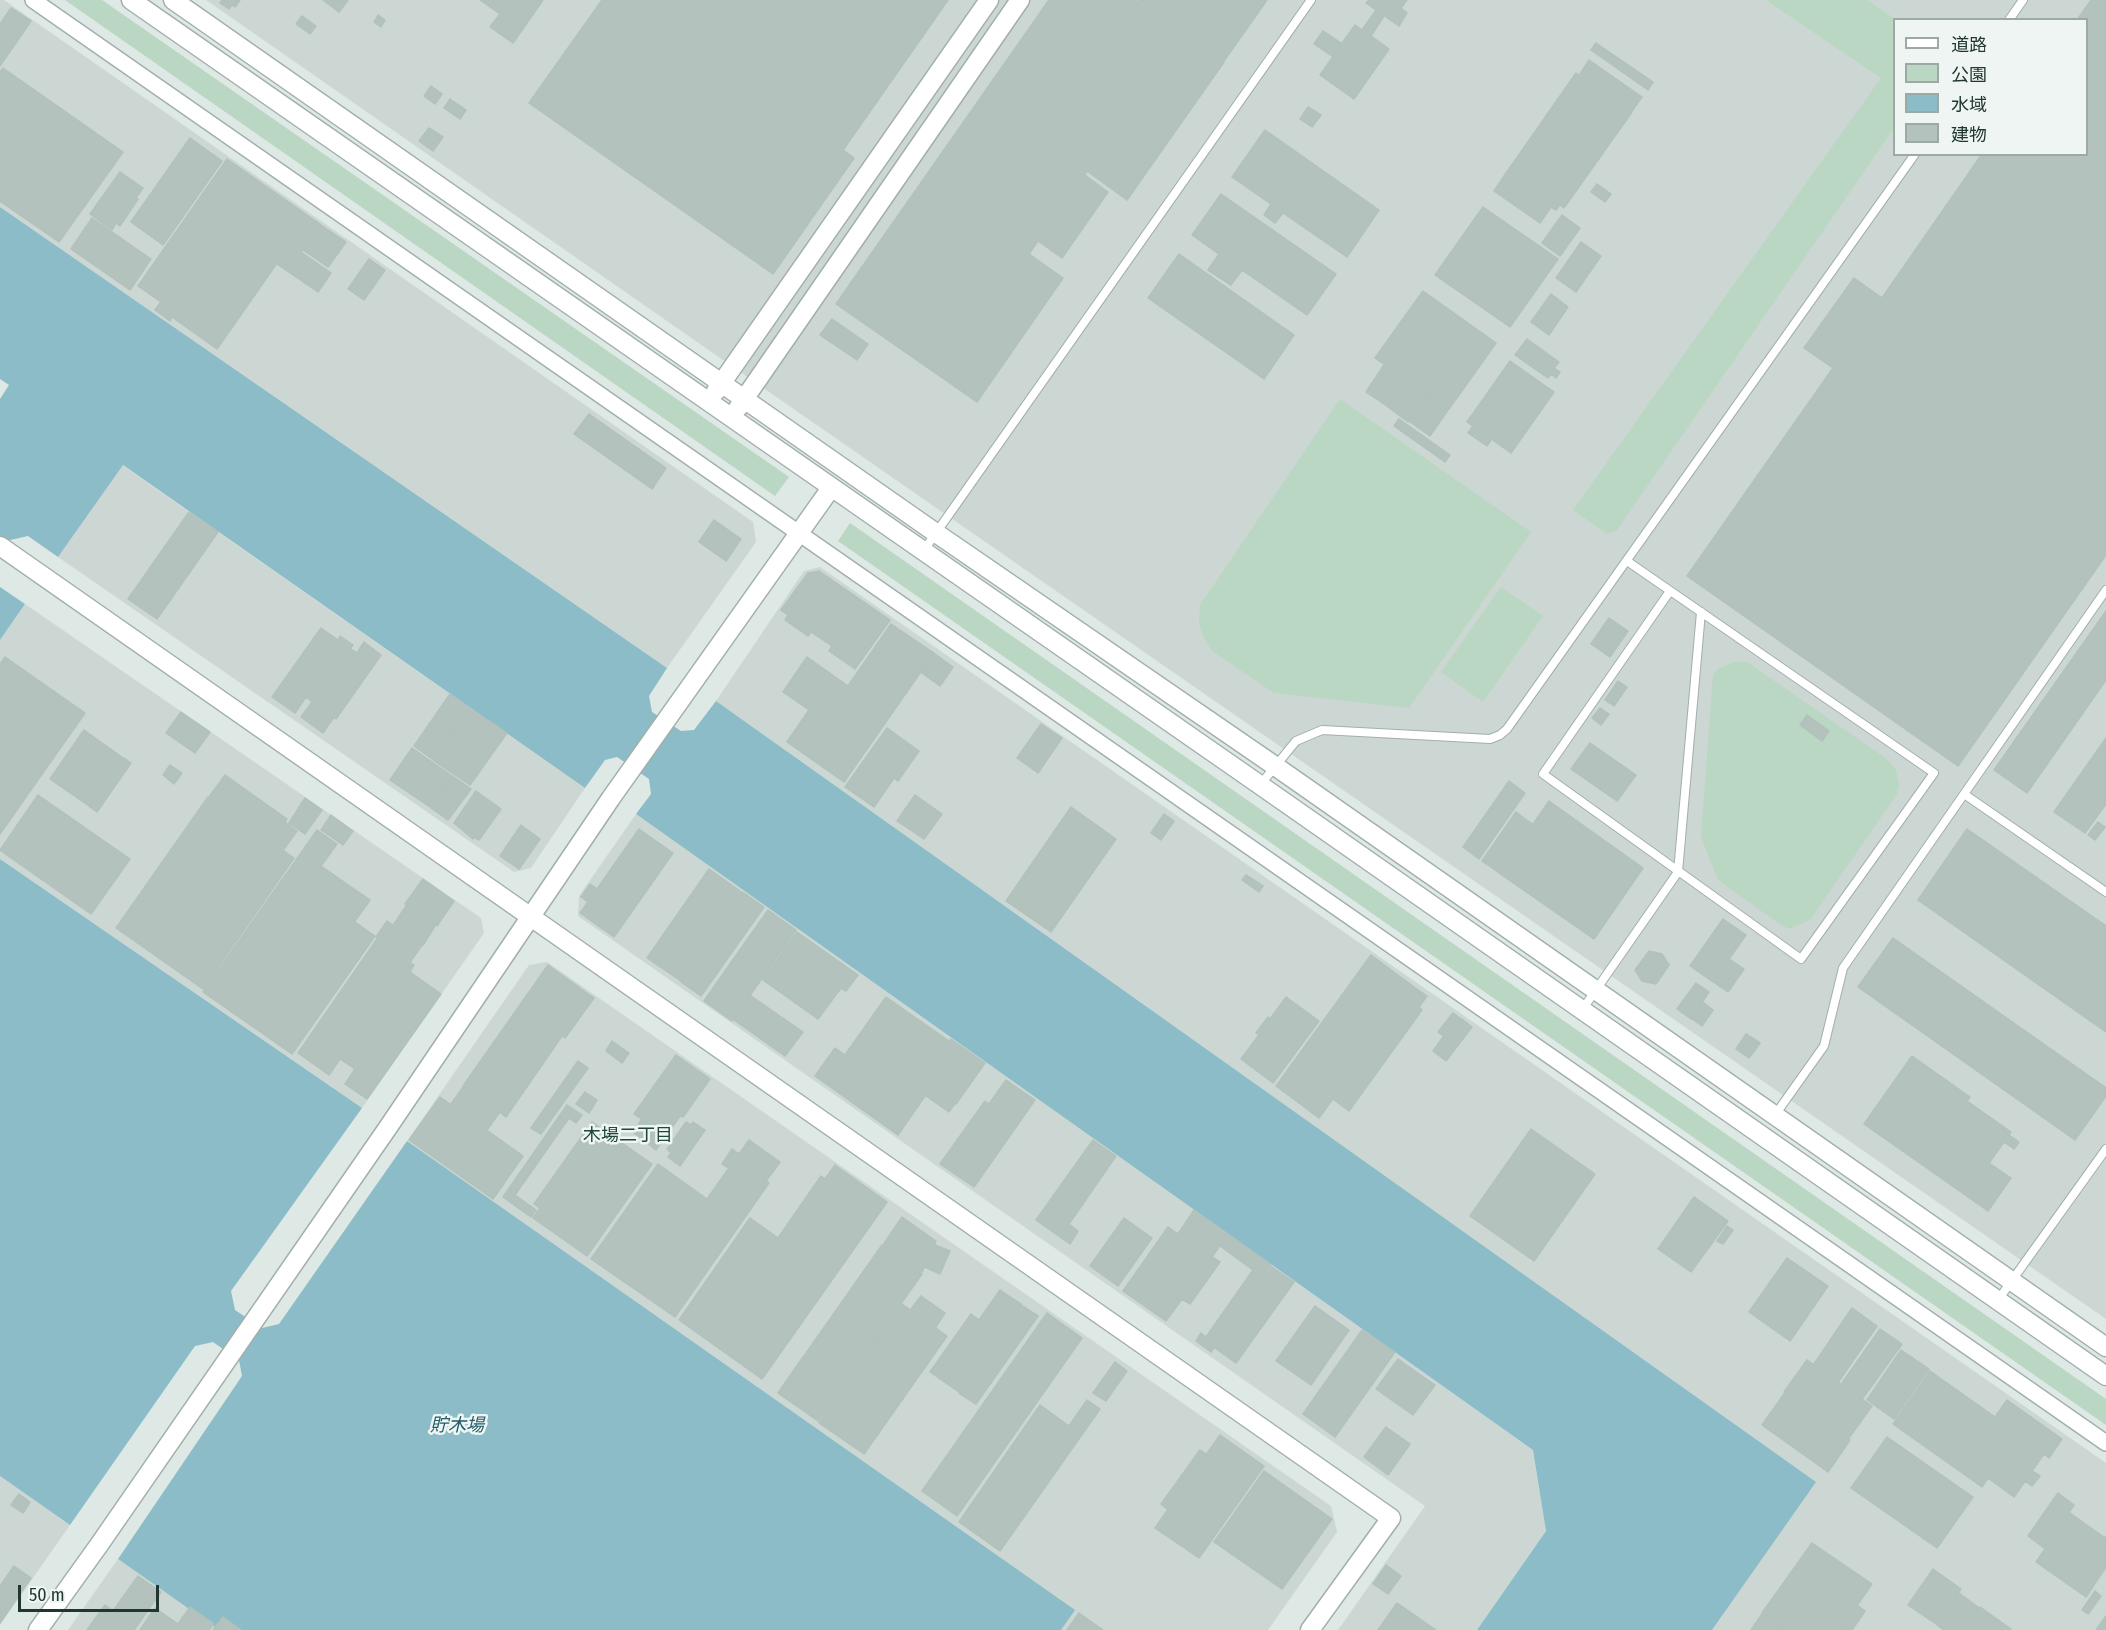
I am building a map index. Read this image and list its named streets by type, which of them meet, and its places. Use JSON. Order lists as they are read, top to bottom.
{
  "districts": ["木場二丁目"],
  "water": ["貯木場"],
  "legend": [
    "道路",
    "公園",
    "水域",
    "建物"
  ],
  "scale_bar": "50 m"
}
